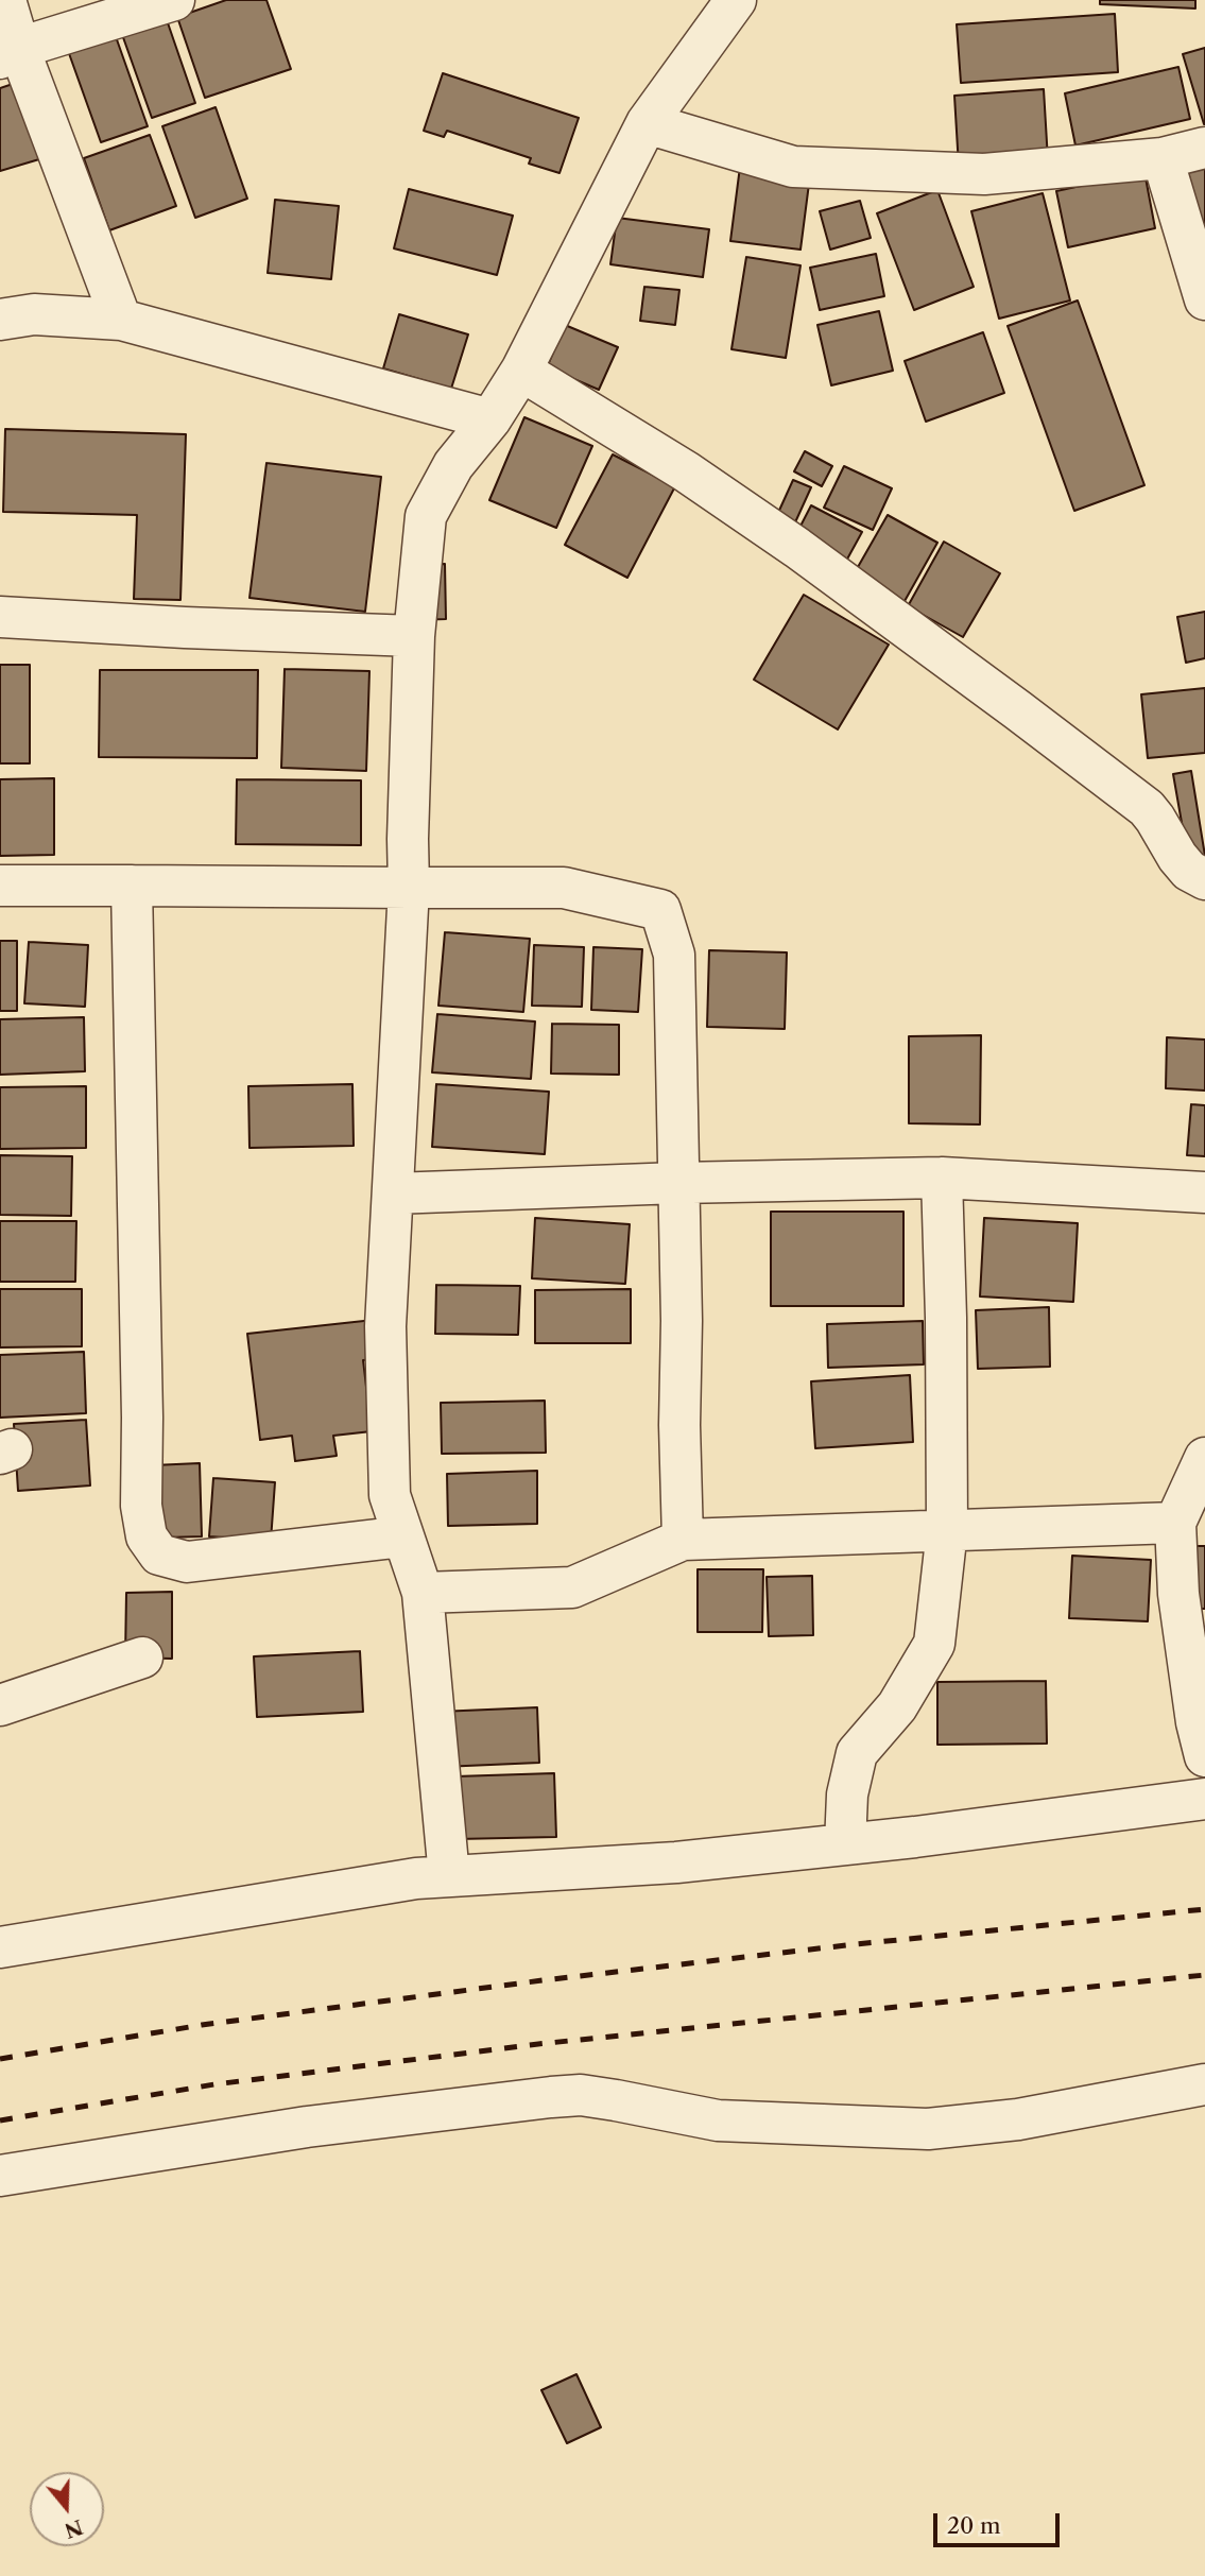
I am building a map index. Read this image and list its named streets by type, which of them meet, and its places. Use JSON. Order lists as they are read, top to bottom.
{
  "scale_bar": "20 m",
  "north": "bottom"
}
